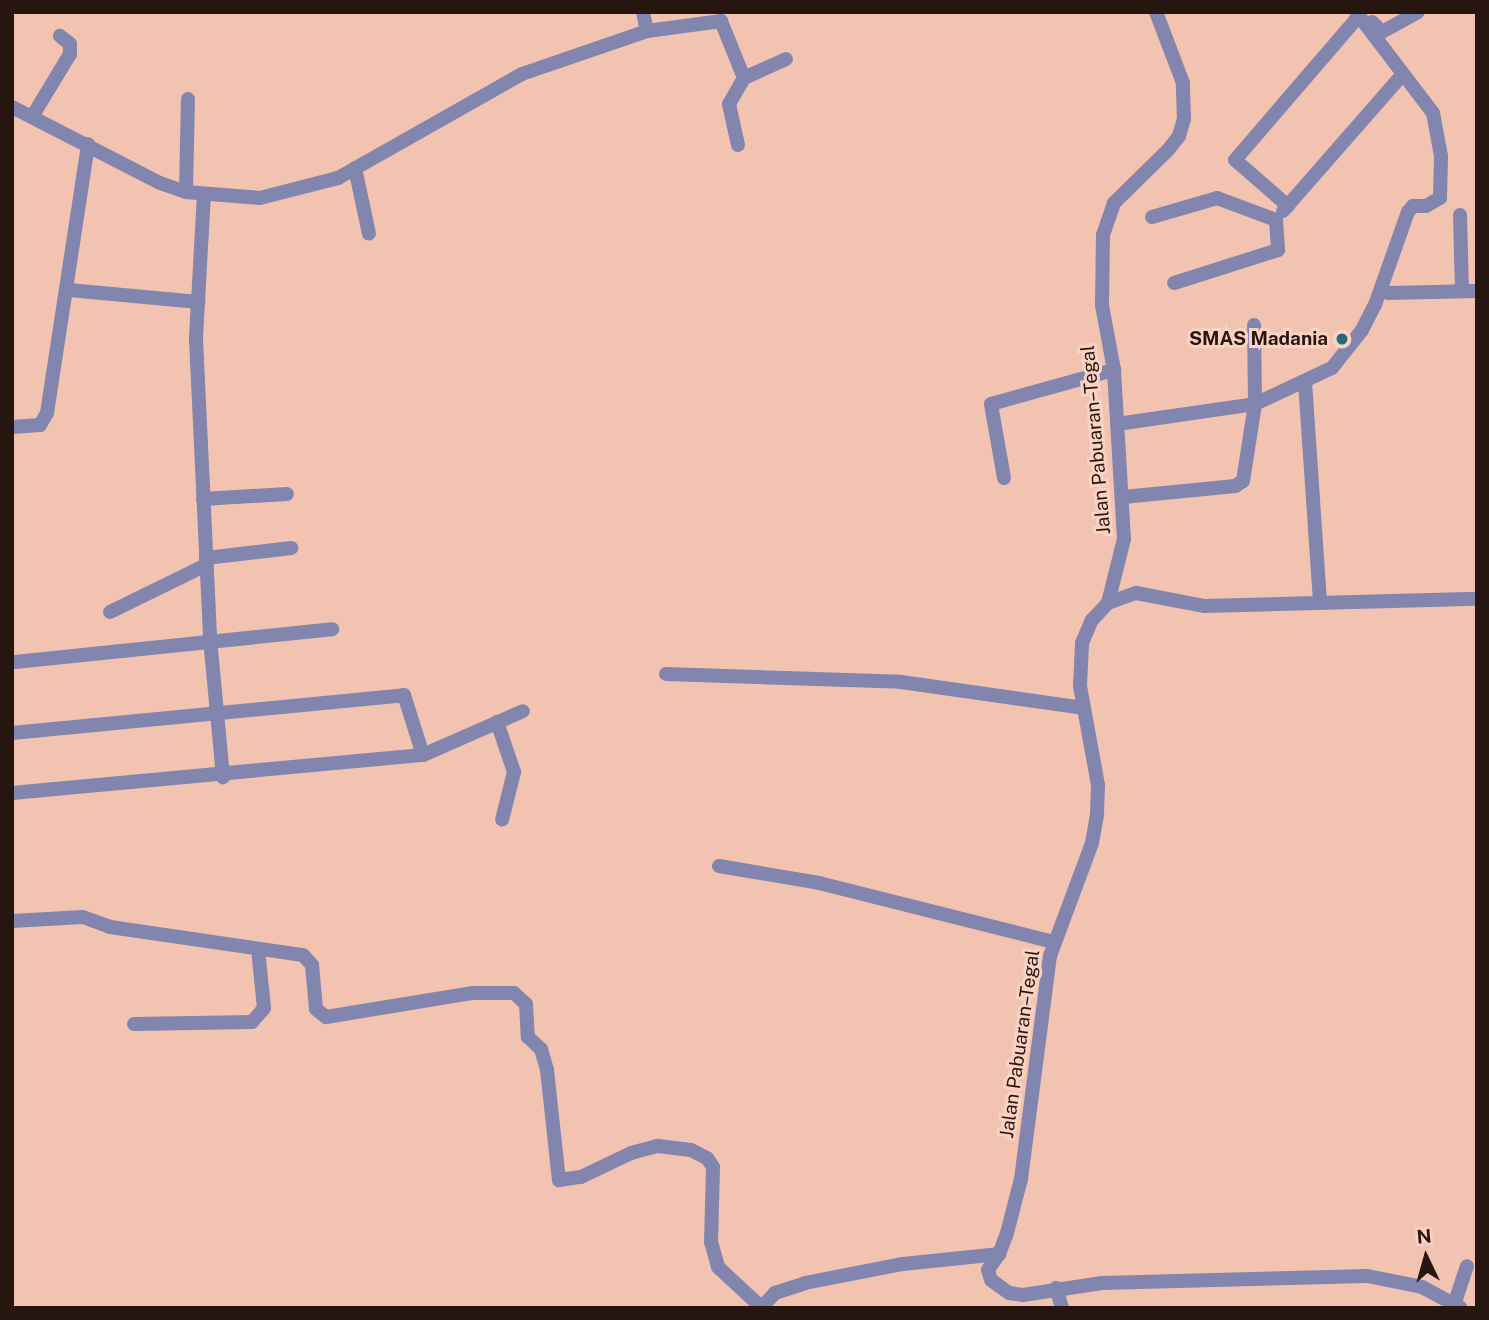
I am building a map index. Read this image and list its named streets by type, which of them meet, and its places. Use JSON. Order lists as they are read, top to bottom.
{
  "streets": {
    "street": ["Jalan Pabuaran–Tegal"]
  },
  "places": ["SMAS Madania"],
  "north": "top"
}
